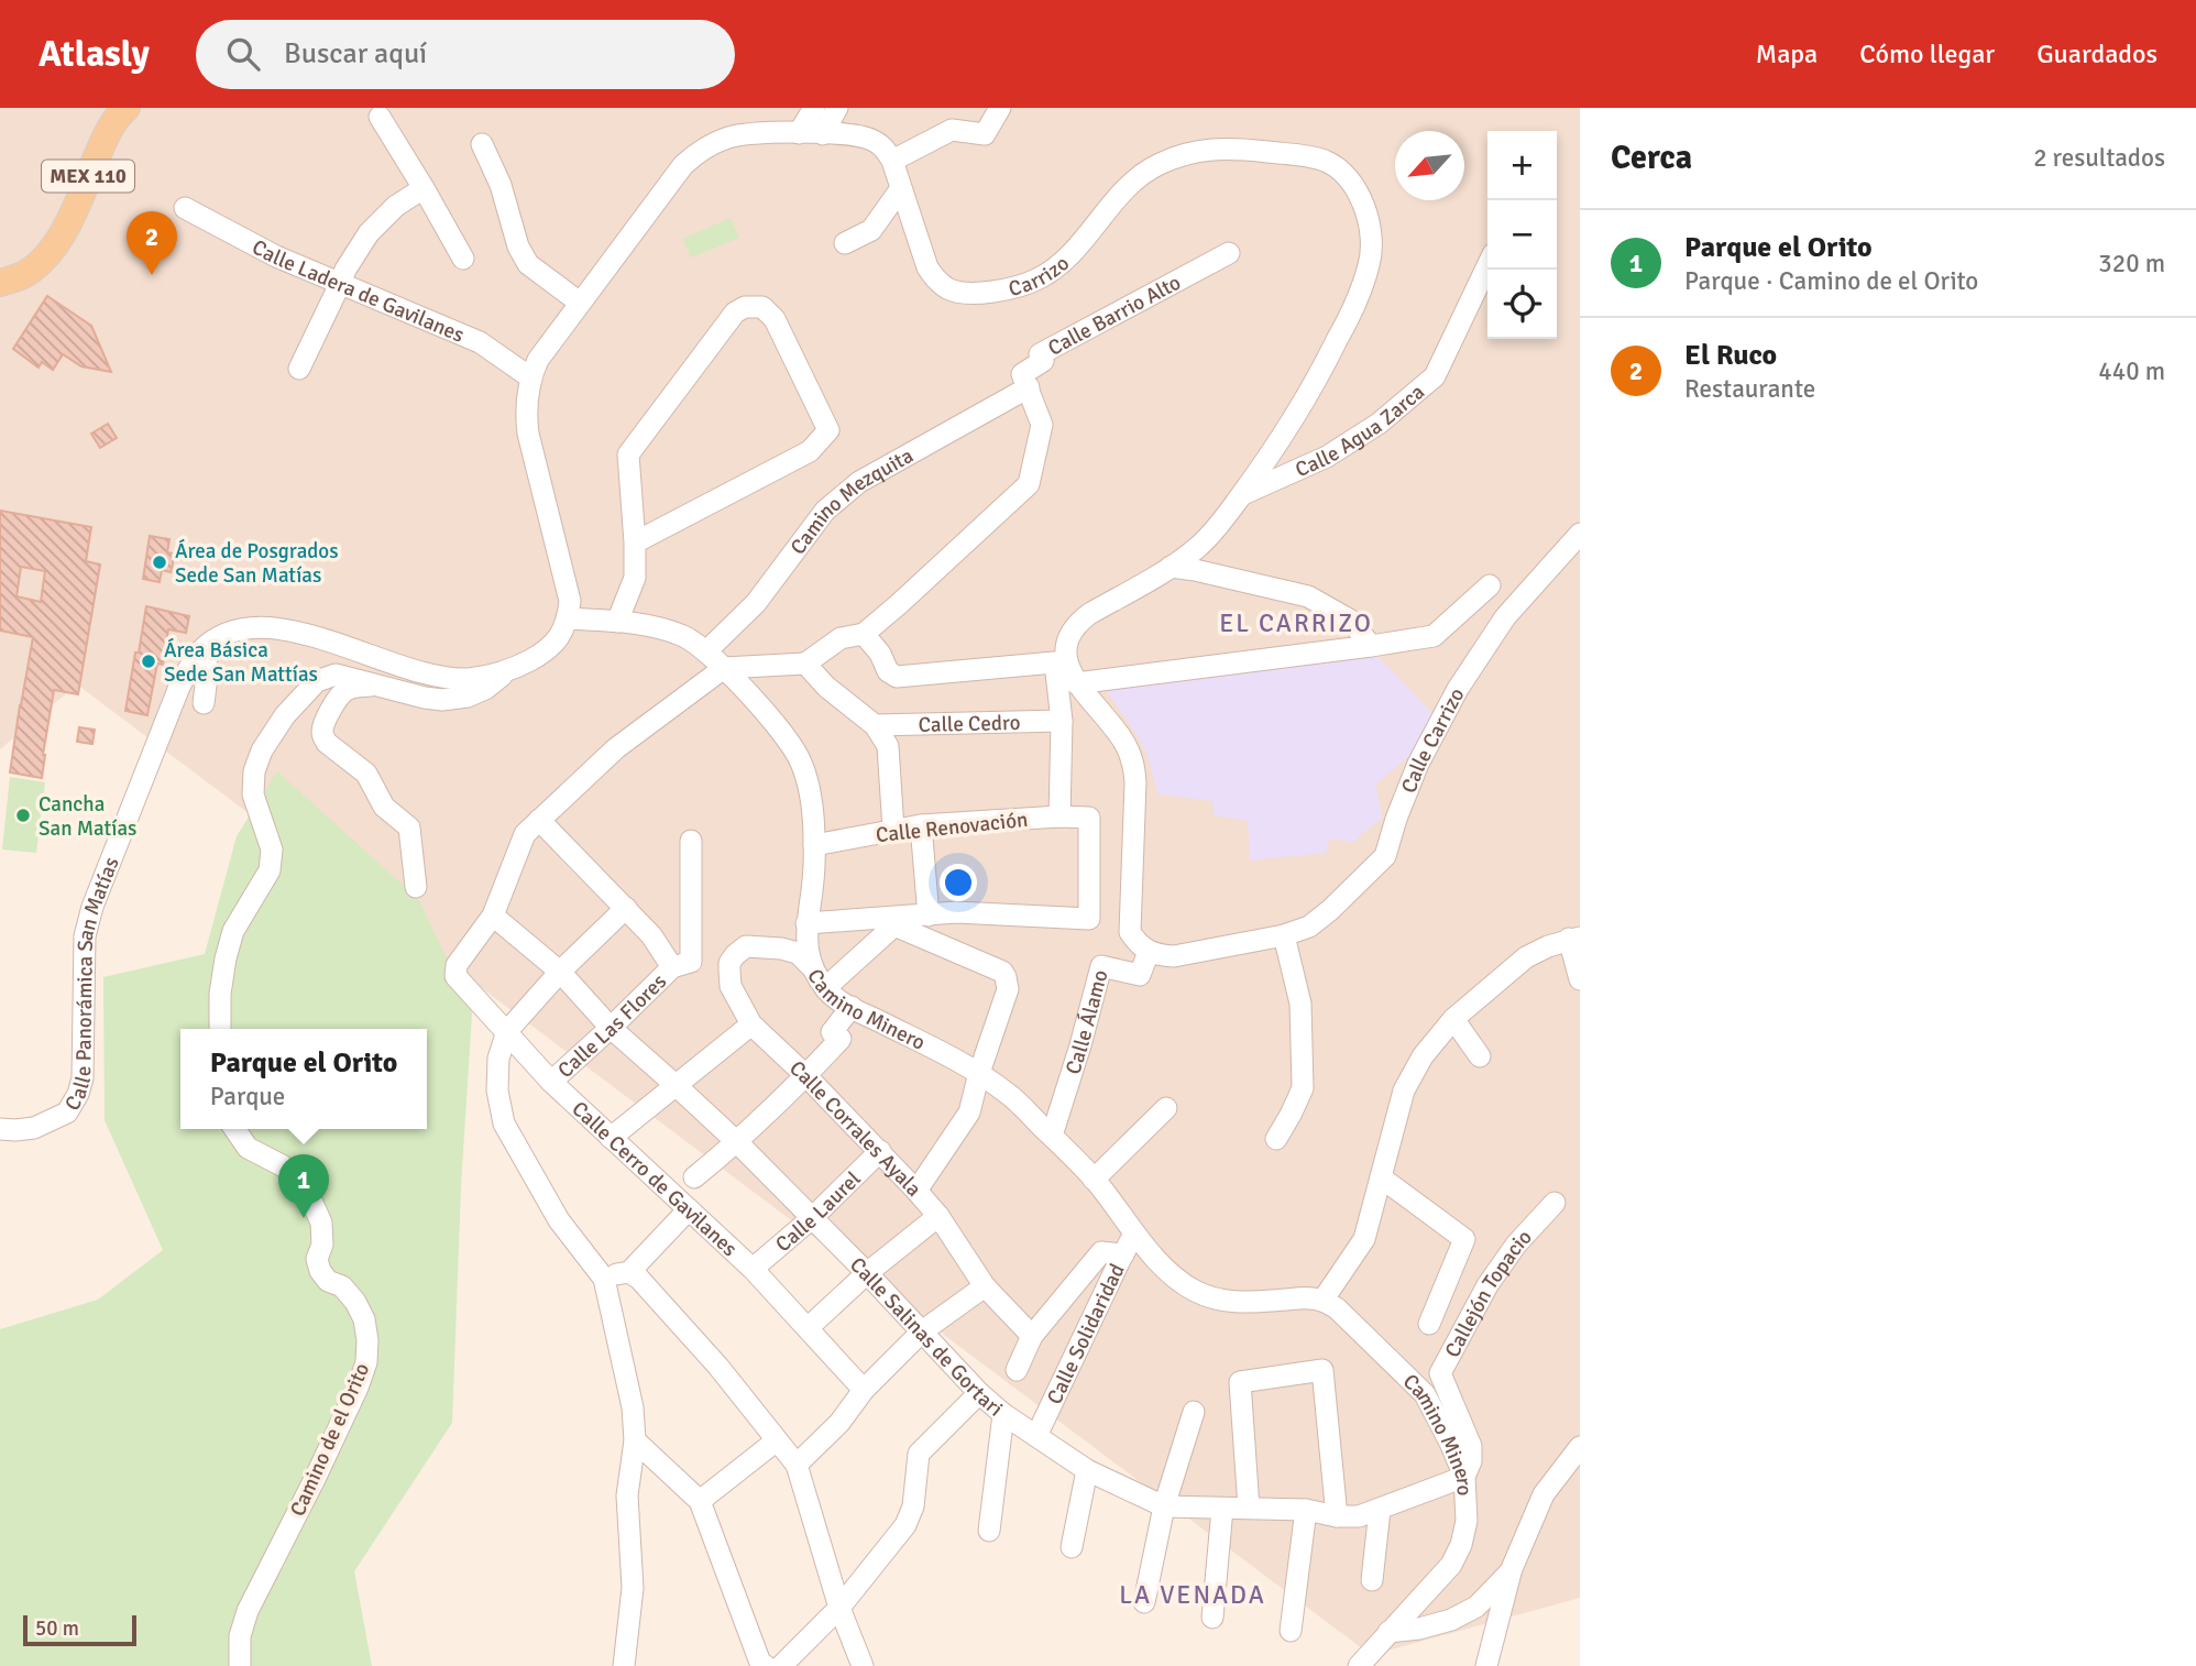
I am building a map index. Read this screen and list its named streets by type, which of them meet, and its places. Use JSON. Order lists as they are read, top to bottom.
{
  "streets": {
    "main road": ["MEX 110"],
    "street": [
      "Carrizo",
      "Calle Ladera de Gavilanes",
      "Calle Barrio Alto",
      "Calle Agua Zarca",
      "Camino Mezquita",
      "Calle Cedro",
      "Calle Carrizo",
      "Calle Renovación",
      "Calle Panorámica San Matías",
      "Camino Minero",
      "Calle Las Flores",
      "Calle Álamo",
      "Calle Corrales Ayala",
      "Calle Cerro de Gavilanes",
      "Calle Laurel",
      "Callejón Topacio",
      "Calle Solidaridad",
      "Calle Salinas de Gortari",
      "Camino de el Orito"
    ]
  },
  "crossings": [
    ["Carrizo", "Calle Agua Zarca"],
    ["Calle Barrio Alto", "Camino Mezquita"],
    ["Camino Mezquita", "Camino Minero"],
    ["Calle Carrizo", "Calle Álamo"],
    ["Calle Renovación", "Camino Minero"],
    ["Calle Panorámica San Matías", "Camino Minero"],
    ["Camino Minero", "Calle Álamo"],
    ["Camino Minero", "Calle Corrales Ayala"],
    ["Camino Minero", "Callejón Topacio"],
    ["Camino Minero", "Calle Solidaridad"],
    ["Camino Minero", "Calle Salinas de Gortari"],
    ["Calle Las Flores", "Calle Cerro de Gavilanes"],
    ["Calle Las Flores", "Calle Salinas de Gortari"],
    ["Calle Corrales Ayala", "Calle Laurel"],
    ["Calle Cerro de Gavilanes", "Calle Laurel"],
    ["Calle Cerro de Gavilanes", "Calle Salinas de Gortari"],
    ["Calle Laurel", "Calle Salinas de Gortari"],
    ["Callejón Topacio", "Calle Salinas de Gortari"],
    ["Calle Solidaridad", "Calle Salinas de Gortari"]
  ],
  "districts": ["EL CARRIZO", "LA VENADA"],
  "places": ["Área de Posgrados Sede San Matías", "Área Básica Sede San Mattías", "Cancha San Matías"],
  "scale_bar": "50 m",
  "north": "bottom left",
  "page": {
    "header": "Atlasly",
    "search": "Buscar aquí",
    "nav": ["Mapa", "Cómo llegar", "Guardados"],
    "heading": ["Cerca", "2 resultados"],
    "map_buttons": ["+", "−"],
    "list": [
      {
        "mark": "1",
        "name": "Parque el Orito",
        "note": "Parque · Camino de el Orito",
        "value": "320 m"
      },
      {
        "mark": "2",
        "name": "El Ruco",
        "note": "Restaurante",
        "value": "440 m"
      }
    ],
    "pins": ["2", "1"],
    "popup": ["Parque el Orito", "Parque"],
    "scale": "50 m"
  }
}
